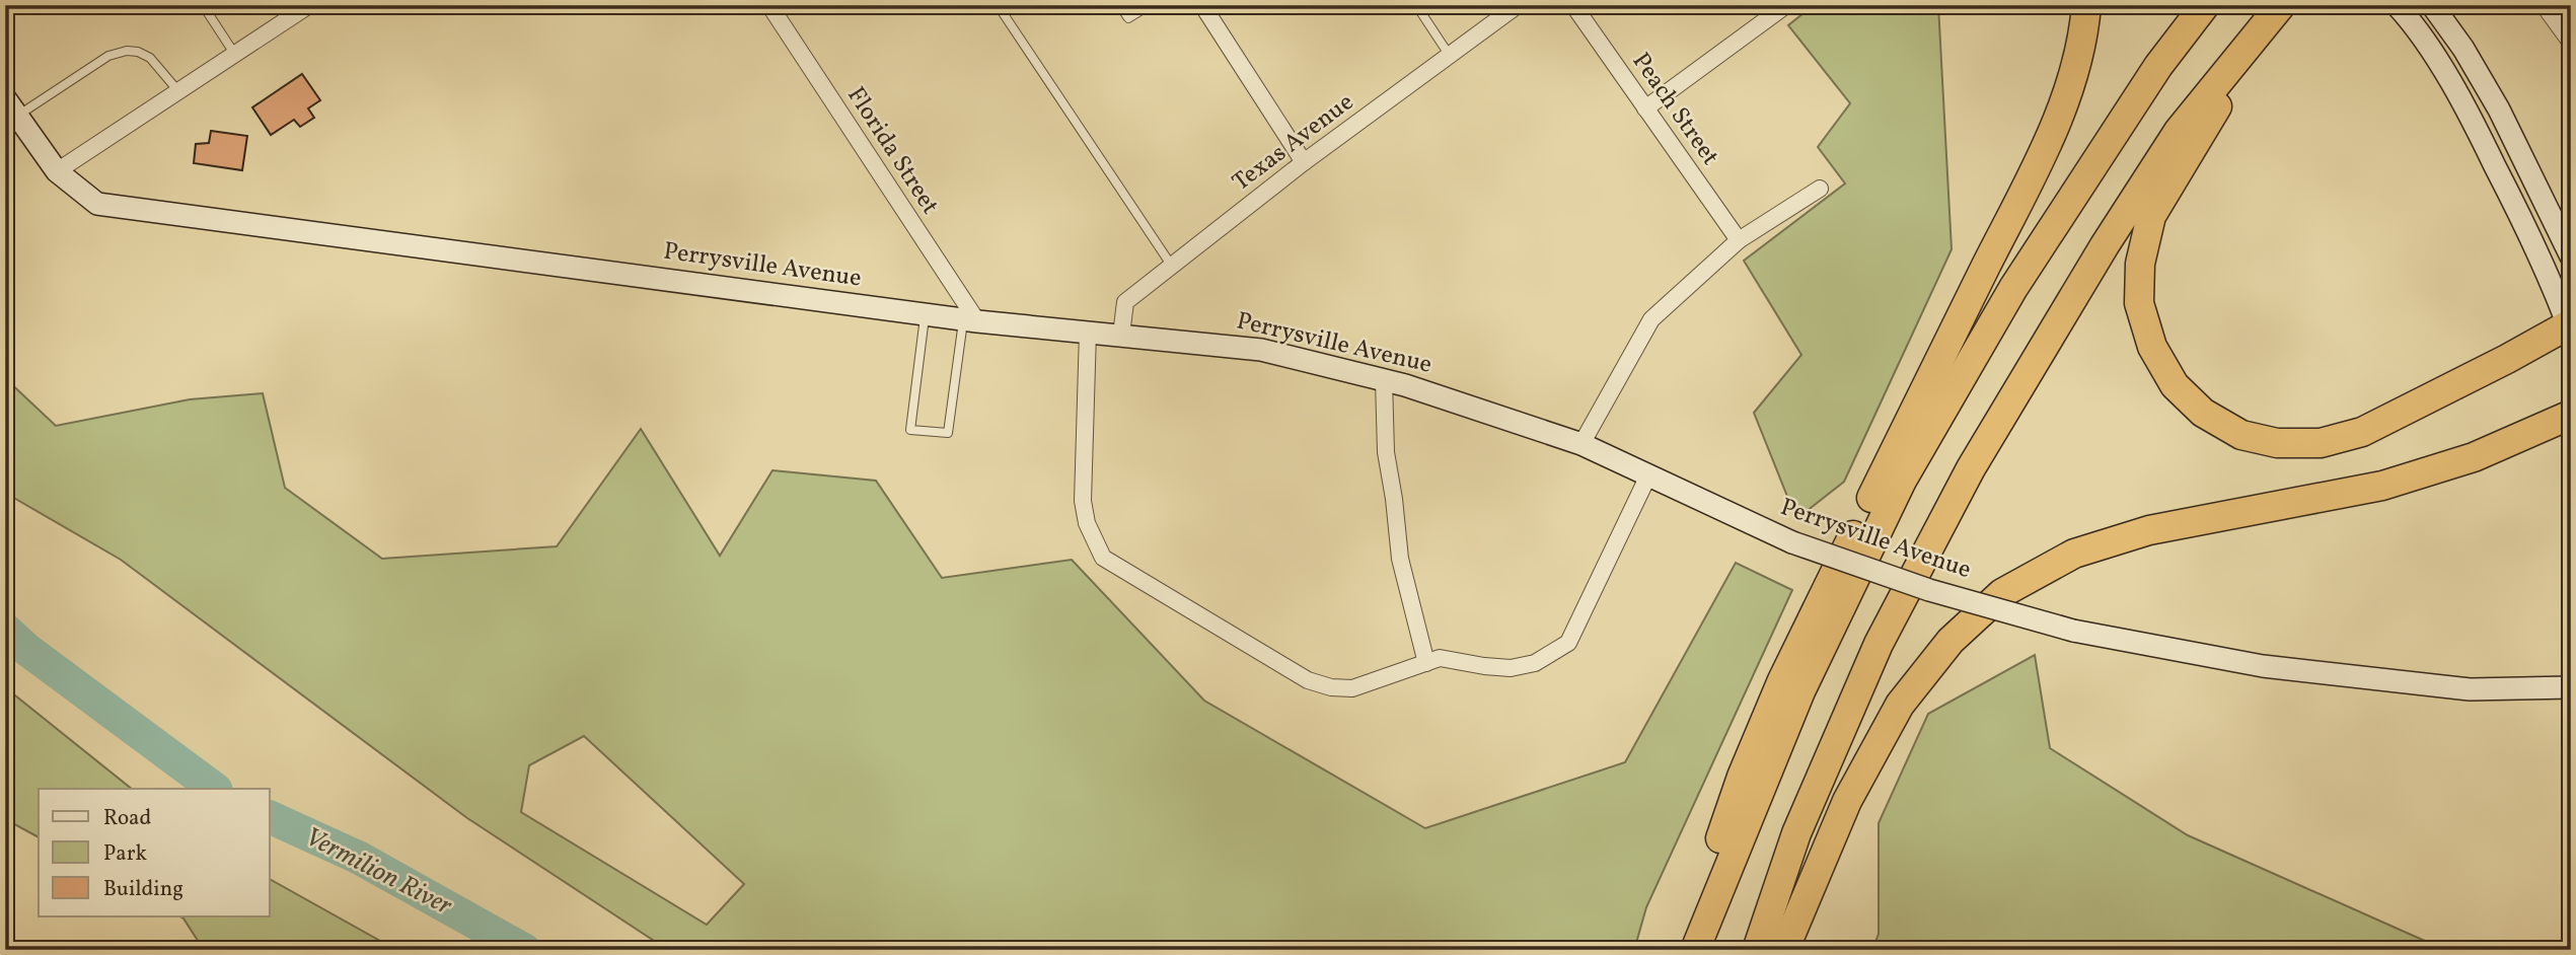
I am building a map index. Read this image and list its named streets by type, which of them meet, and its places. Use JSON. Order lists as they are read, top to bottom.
{
  "streets": {
    "street": [
      "Peach Street",
      "Texas Avenue",
      "Florida Street",
      "Perrysville Avenue"
    ]
  },
  "crossings": [
    ["Texas Avenue", "Perrysville Avenue"],
    ["Florida Street", "Perrysville Avenue"]
  ],
  "water": ["Vermilion River"],
  "legend": ["Road", "Park", "Building"]
}
